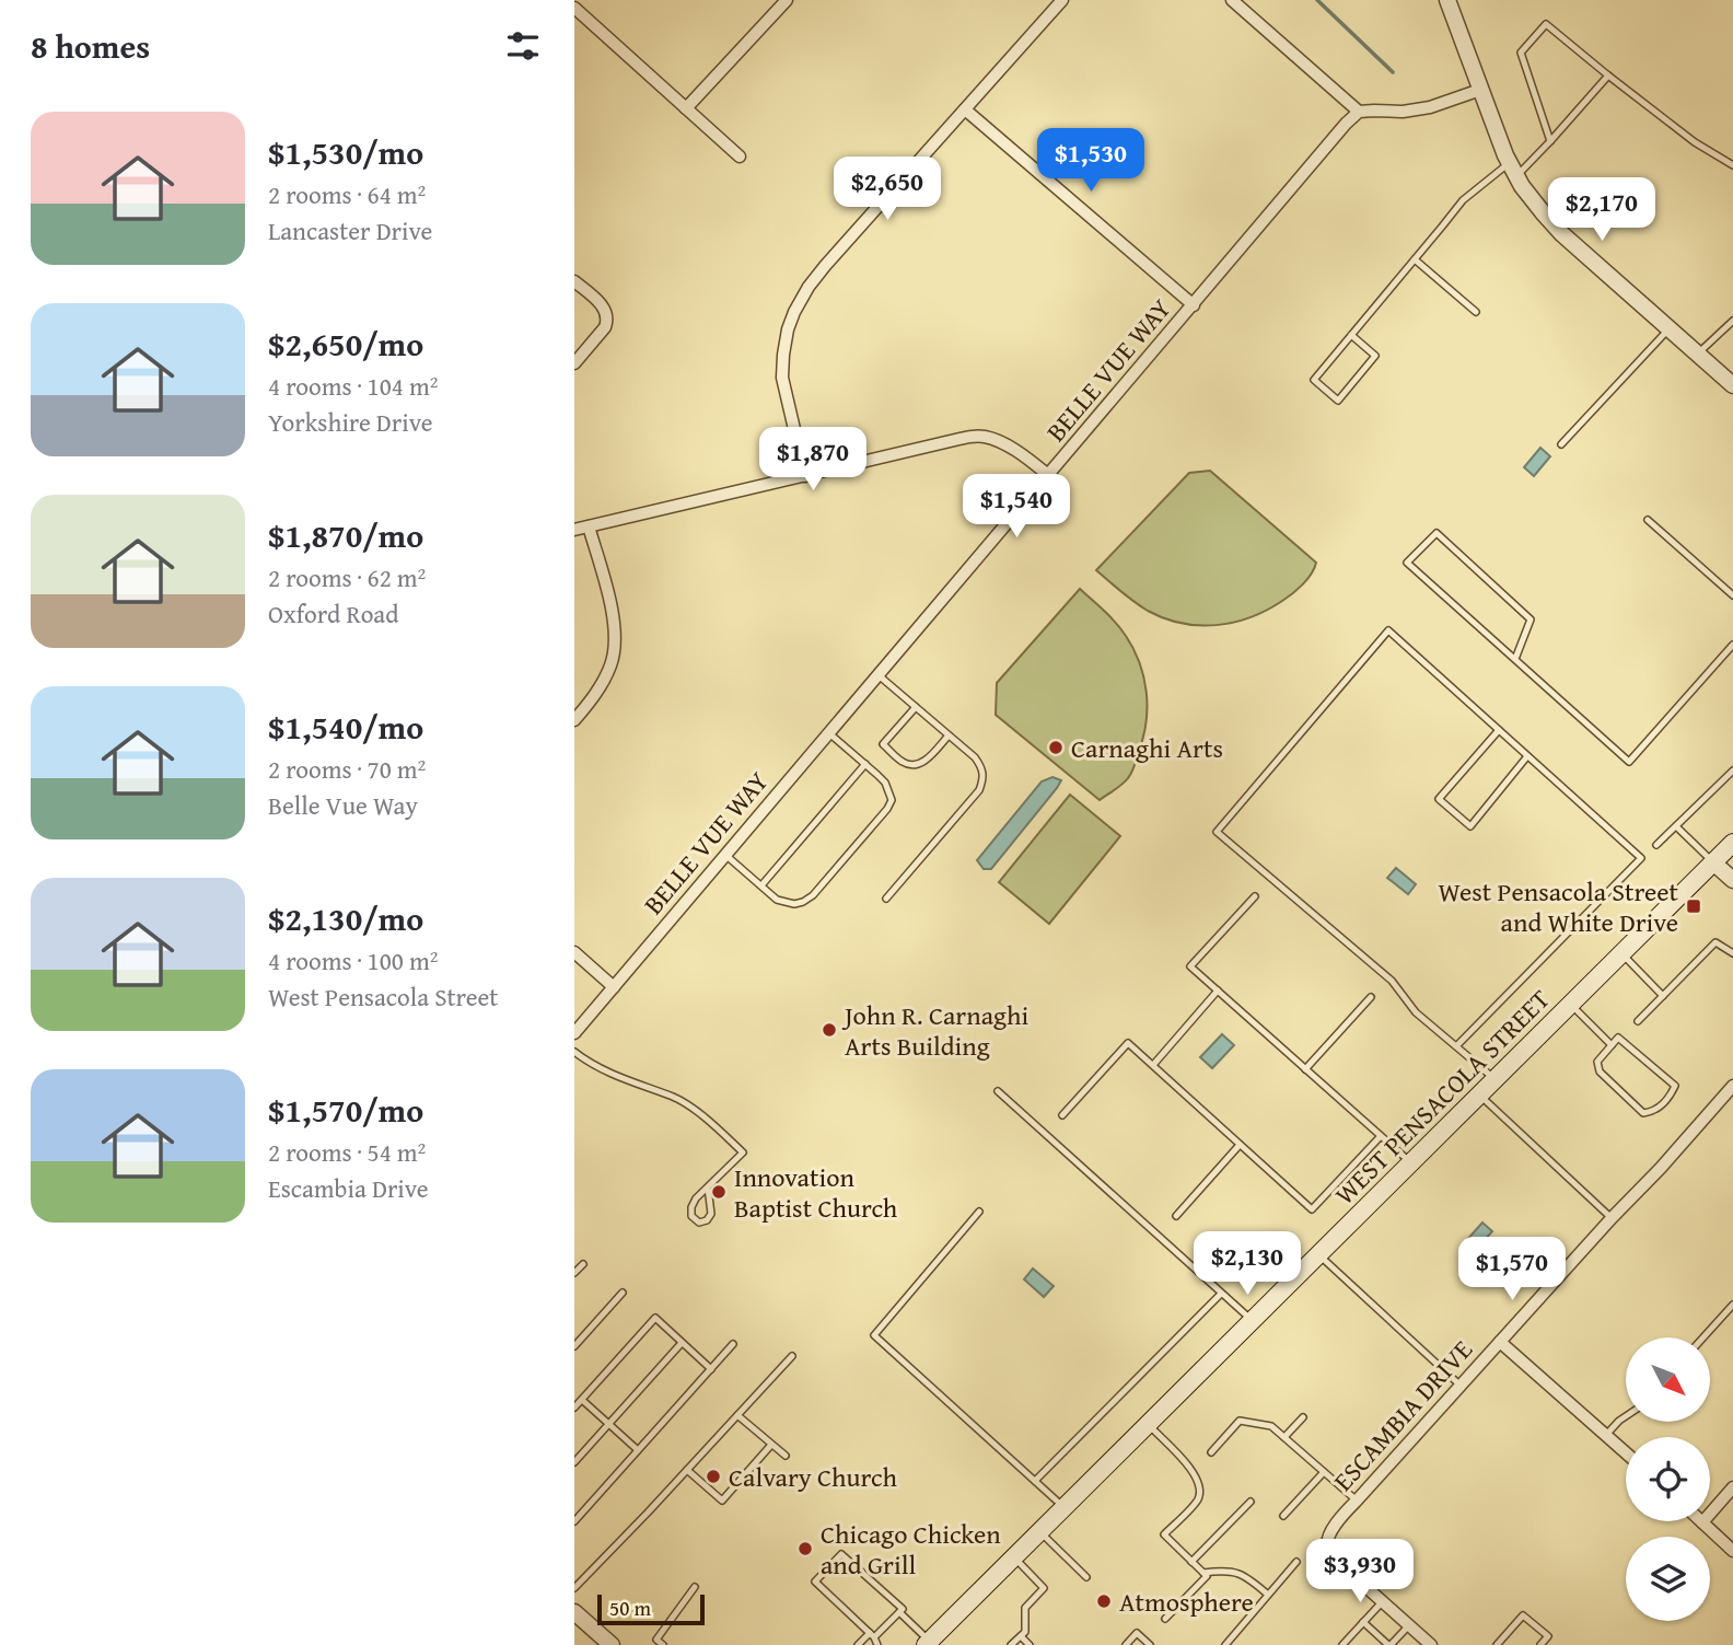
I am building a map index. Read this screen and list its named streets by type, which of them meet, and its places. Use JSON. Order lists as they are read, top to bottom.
{
  "streets": {
    "main road": ["WEST PENSACOLA STREET"],
    "street": ["BELLE VUE WAY", "ESCAMBIA DRIVE"]
  },
  "places": {
    "other": [
      "Carnaghi Arts",
      "John R. Carnaghi Arts Building",
      "Innovation Baptist Church",
      "Calvary Church",
      "Chicago Chicken and Grill",
      "Atmosphere"
    ],
    "transit": ["West Pensacola Street and White Drive"]
  },
  "scale_bar": "50 m",
  "north": "bottom right",
  "page": {
    "heading": "8 homes",
    "list": [
      {
        "name": "$1,530/mo",
        "note": "2 rooms · 64 m² · Lancaster Drive"
      },
      {
        "name": "$2,650/mo",
        "note": "4 rooms · 104 m² · Yorkshire Drive"
      },
      {
        "name": "$1,870/mo",
        "note": "2 rooms · 62 m² · Oxford Road"
      },
      {
        "name": "$1,540/mo",
        "note": "2 rooms · 70 m² · Belle Vue Way"
      },
      {
        "name": "$2,130/mo",
        "note": "4 rooms · 100 m² · West Pensacola Street"
      },
      {
        "name": "$1,570/mo",
        "note": "2 rooms · 54 m² · Escambia Drive"
      }
    ],
    "price": [
      "$1,530",
      "$2,650",
      "$2,170",
      "$1,870",
      "$1,540",
      "$2,130",
      "$1,570",
      "$3,930"
    ],
    "scale": "50 m"
  }
}
